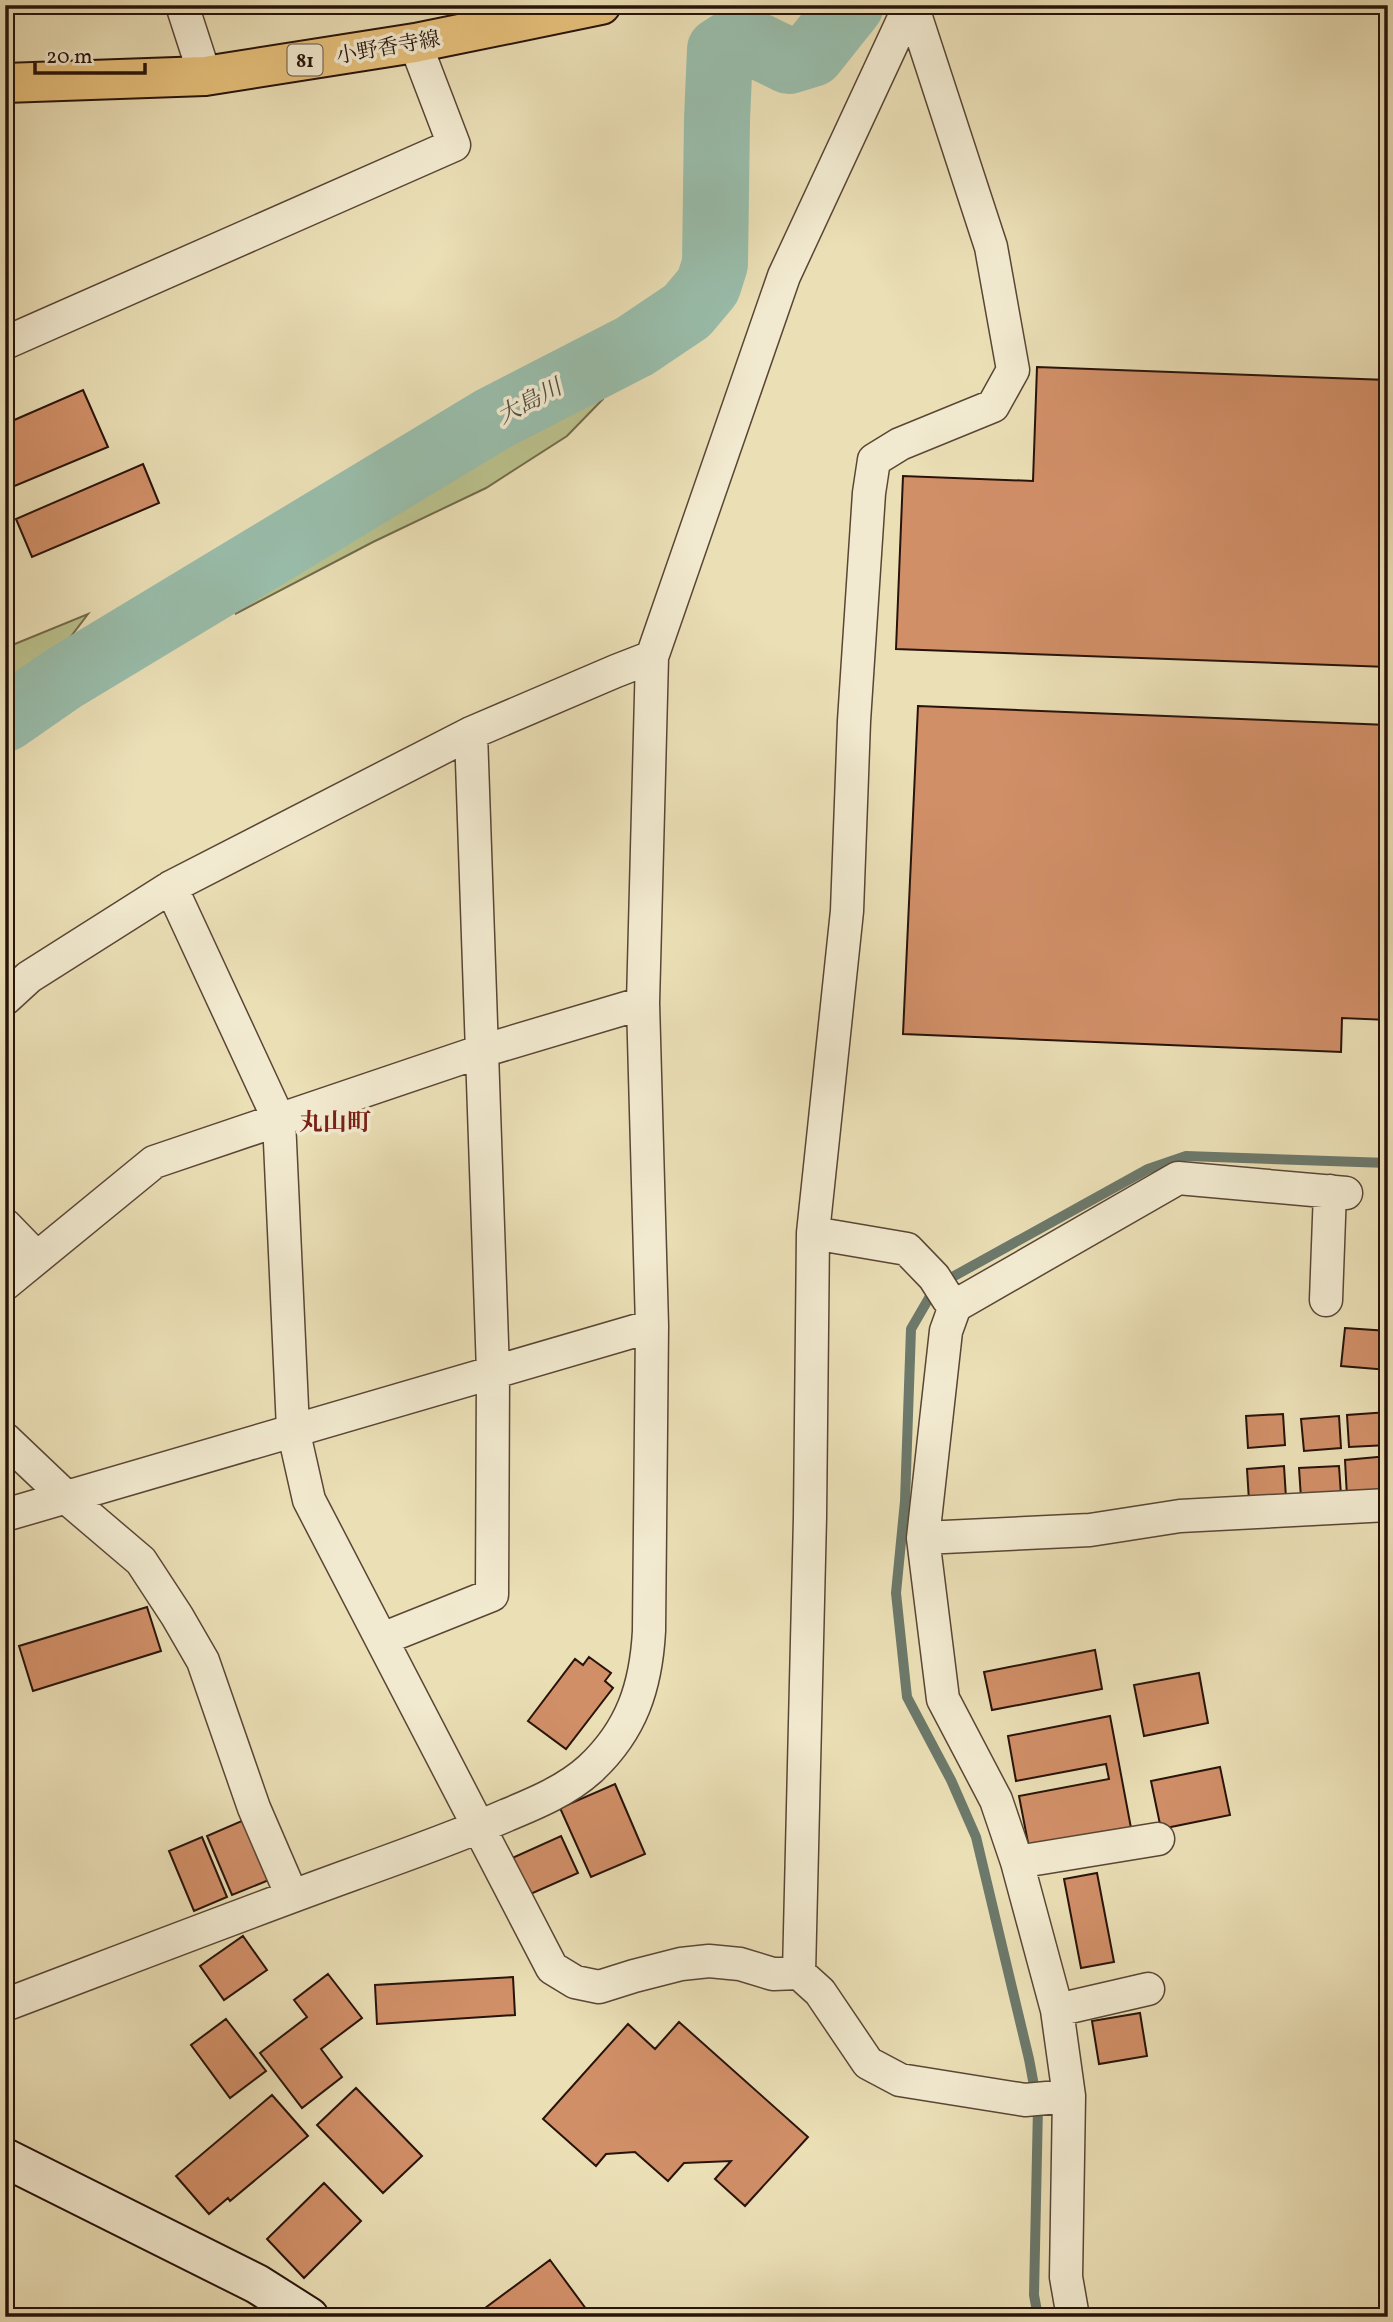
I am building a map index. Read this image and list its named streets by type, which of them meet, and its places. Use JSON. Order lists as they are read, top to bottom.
{
  "streets": {
    "main road": ["小野香寺線", "81"]
  },
  "districts": ["丸山町"],
  "water": ["大島川"],
  "scale_bar": "20 m"
}
